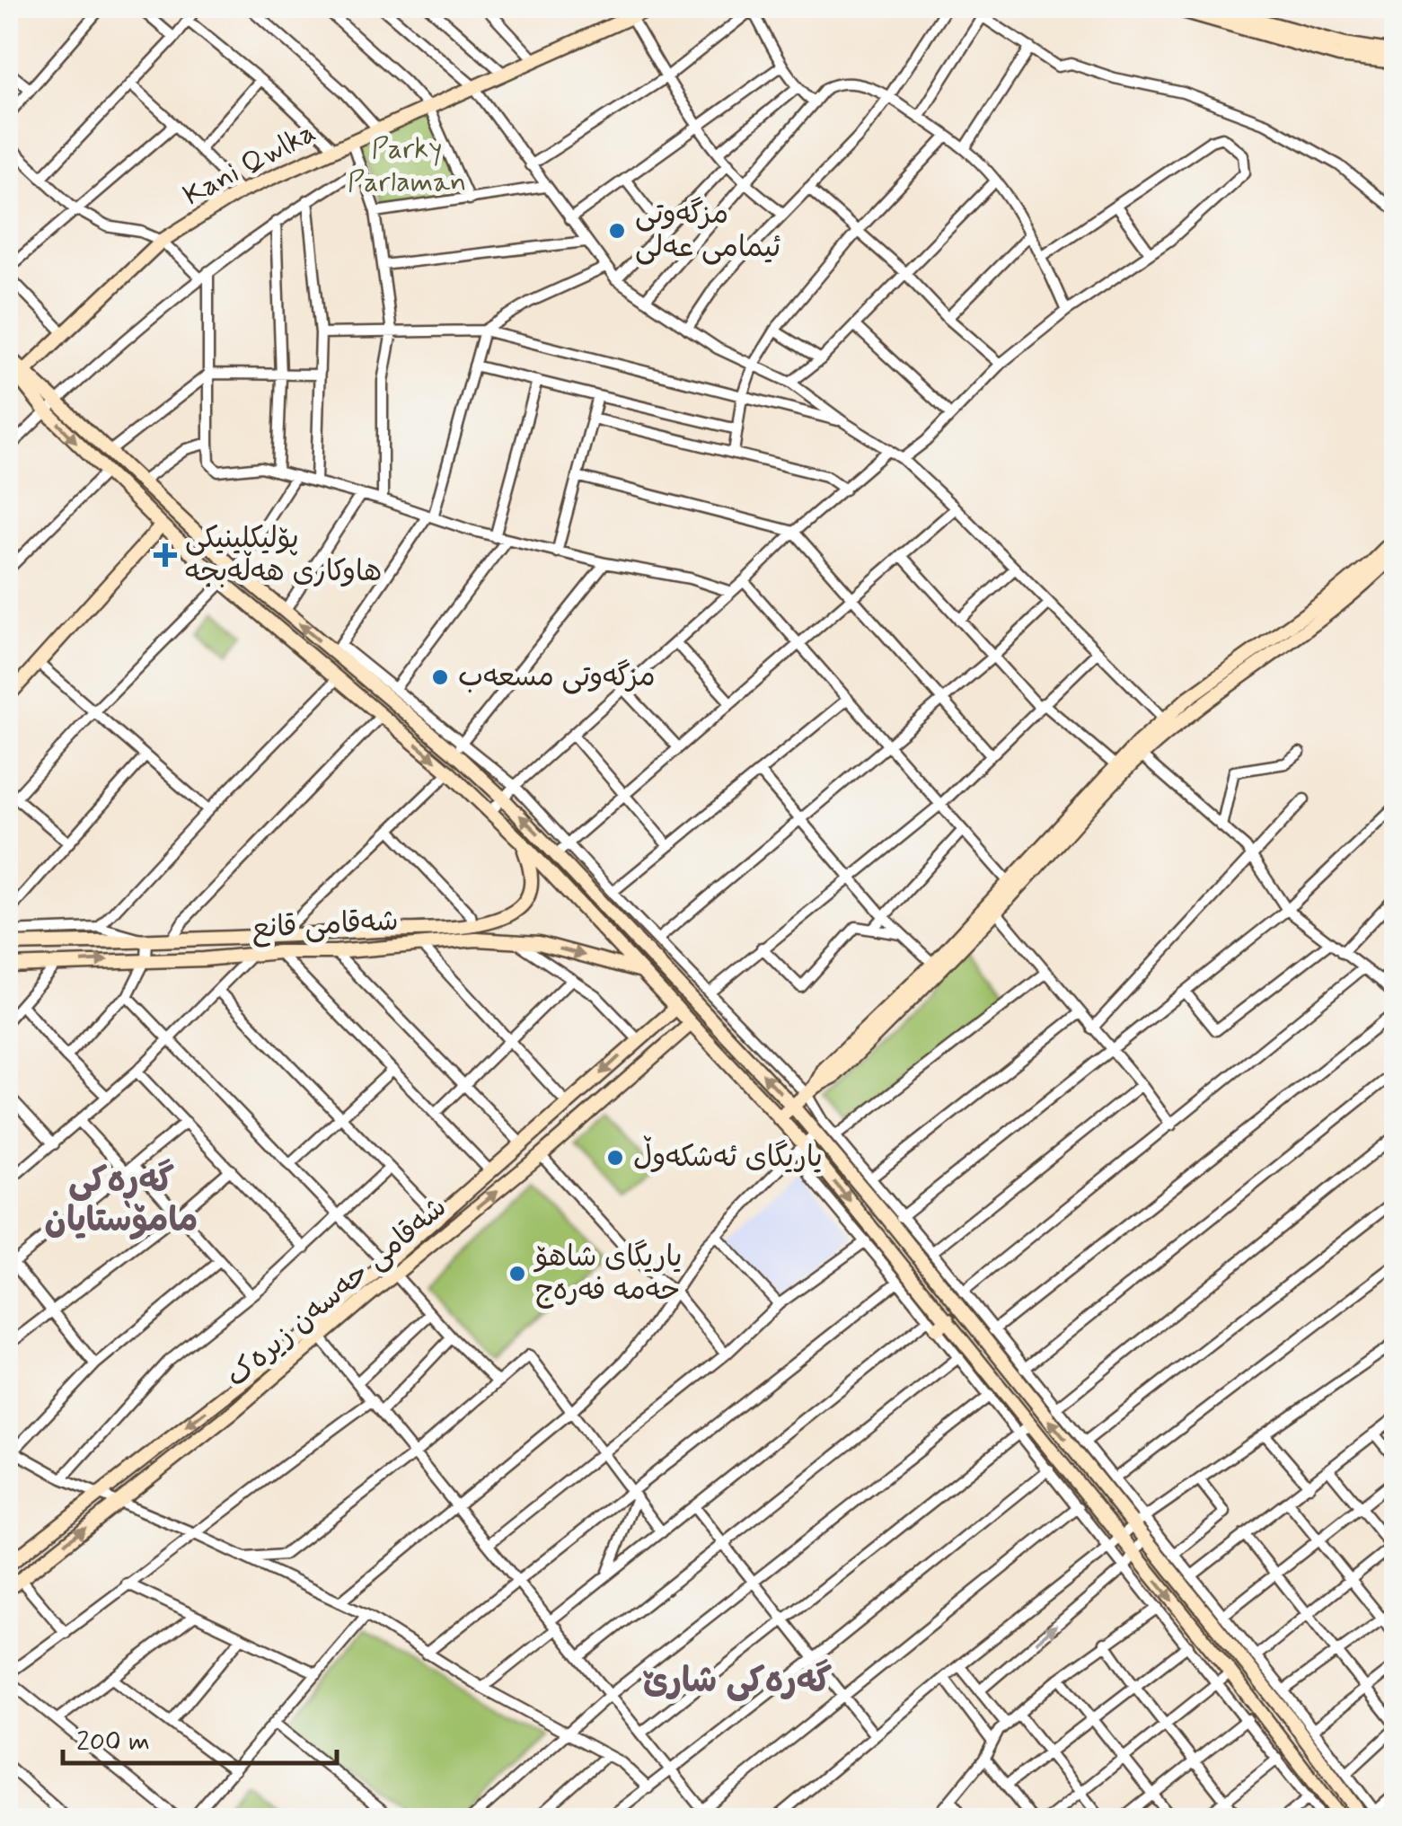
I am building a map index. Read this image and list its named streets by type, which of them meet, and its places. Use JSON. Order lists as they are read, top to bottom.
{
  "streets": {
    "main road": ["Kani Qwlka", "شەقامی قانع", "شەقامی حەسەن زیرەک"]
  },
  "districts": ["گەڕەکی مامۆستایان", "گەرەکی شارێ"],
  "parks": ["Parky Parlaman"],
  "places": {
    "other": [
      "مزگەوتی ئیمامی عەلی",
      "مزگەوتی مسعەب",
      "یاریگای ئەشکەوڵ",
      "یاریگای شاهۆ حەمە فەرەج"
    ],
    "health": ["پۆلیکلینیکی هاوکاری هەڵەبجە"]
  },
  "scale_bar": "200 m"
}
